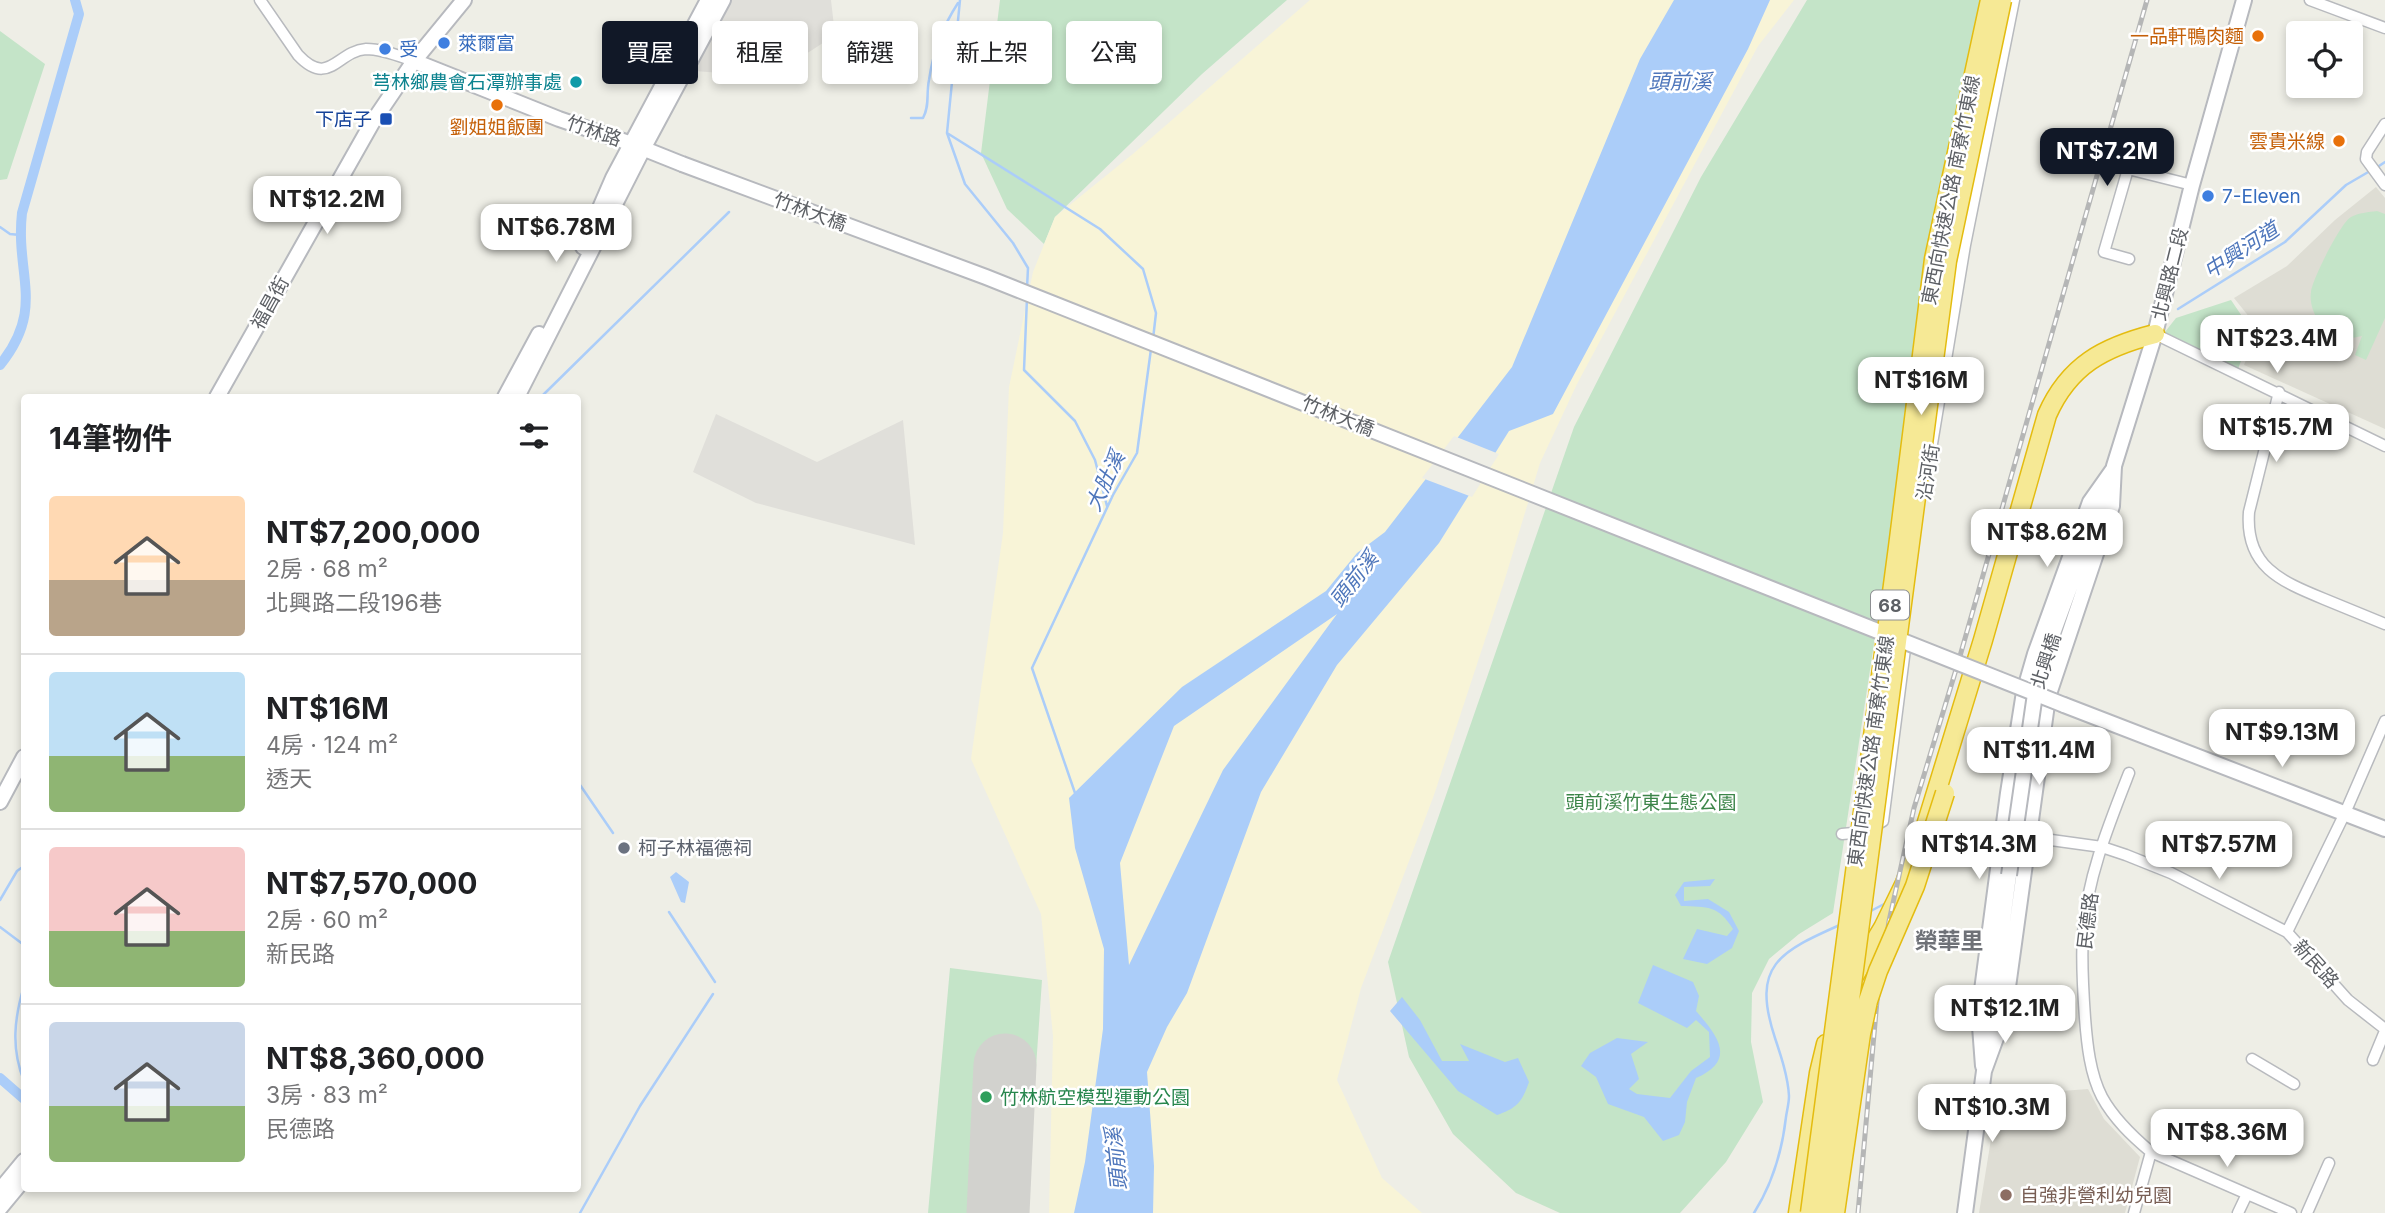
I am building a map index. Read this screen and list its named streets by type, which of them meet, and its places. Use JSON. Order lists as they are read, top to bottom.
{
  "streets": {
    "highway": ["東西向快速公路 南寮竹東線", "68"],
    "main road": [
      "竹林路",
      "竹林大橋",
      "北興路二段",
      "福昌街",
      "北興橋"
    ],
    "street": ["沿河街", "民德路", "新民路"]
  },
  "crossings": [
    ["竹林路", "竹林大橋"],
    ["竹林路", "福昌街"],
    ["竹林大橋", "北興路二段"],
    ["竹林大橋", "北興橋"],
    ["北興路二段", "北興橋"],
    ["民德路", "新民路"]
  ],
  "districts": ["榮華里"],
  "water": ["頭前溪", "中興河道", "大肚溪"],
  "parks": ["頭前溪竹東生態公園"],
  "places": {
    "other": [
      "一品軒鴨肉麵",
      "萊爾富",
      "受",
      "芎林鄉農會石潭辦事處",
      "劉姐姐飯團",
      "雲貴米線",
      "7-Eleven",
      "柯子林福德祠",
      "竹林航空模型運動公園",
      "自強非營利幼兒園"
    ],
    "transit": ["下店子"]
  },
  "page": {
    "chip": [
      "買屋",
      "租屋",
      "篩選",
      "新上架",
      "公寓"
    ],
    "price": [
      "NT$7.2M",
      "NT$12.2M",
      "NT$6.78M",
      "NT$23.4M",
      "NT$16M",
      "NT$15.7M",
      "NT$8.62M",
      "NT$9.13M",
      "NT$11.4M",
      "NT$14.3M",
      "NT$7.57M",
      "NT$12.1M",
      "NT$10.3M",
      "NT$8.36M"
    ],
    "heading": "14筆物件",
    "list": [
      {
        "name": "NT$7,200,000",
        "note": "2房 · 68 m² · 北興路二段196巷"
      },
      {
        "name": "NT$16M",
        "note": "4房 · 124 m² · 透天"
      },
      {
        "name": "NT$7,570,000",
        "note": "2房 · 60 m² · 新民路"
      },
      {
        "name": "NT$8,360,000",
        "note": "3房 · 83 m² · 民德路"
      }
    ]
  }
}
